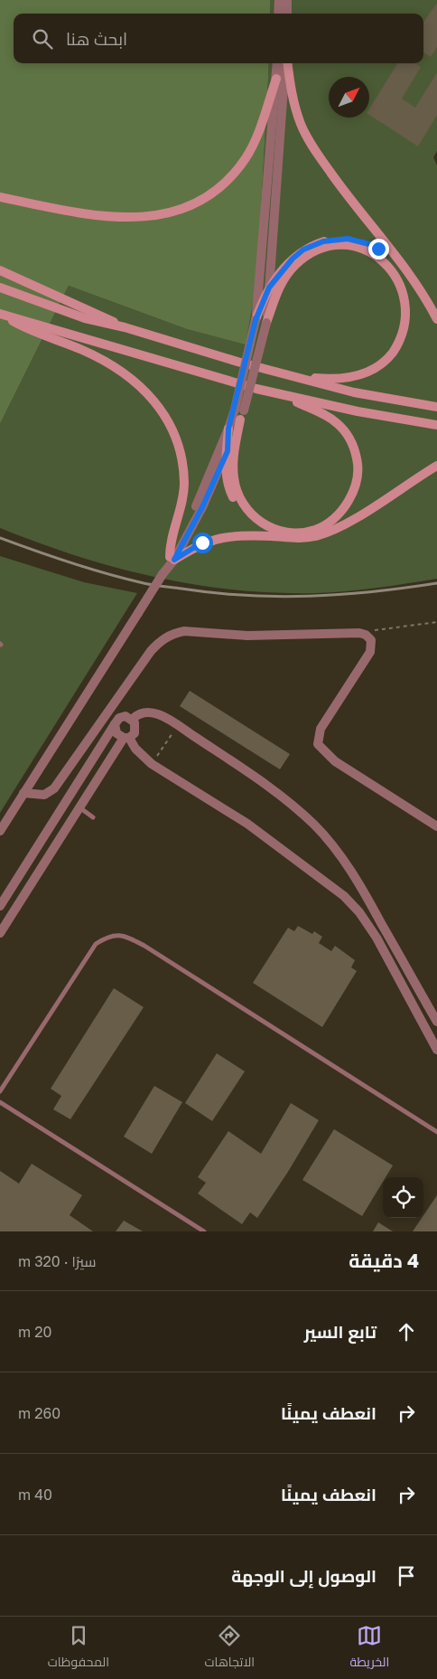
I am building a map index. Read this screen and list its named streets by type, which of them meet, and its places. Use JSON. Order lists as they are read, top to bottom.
{
  "north": "top right",
  "page": {
    "search": "ابحث هنا",
    "heading": ["4 دقيقة", "سيرًا · 320 m"],
    "list": [
      ["تابع السير", "20 m"],
      ["انعطف يمينًا", "260 m"],
      ["انعطف يمينًا", "40 m"],
      "الوصول إلى الوجهة"
    ],
    "nav": ["الخريطة", "الاتجاهات", "المحفوظات"]
  }
}
